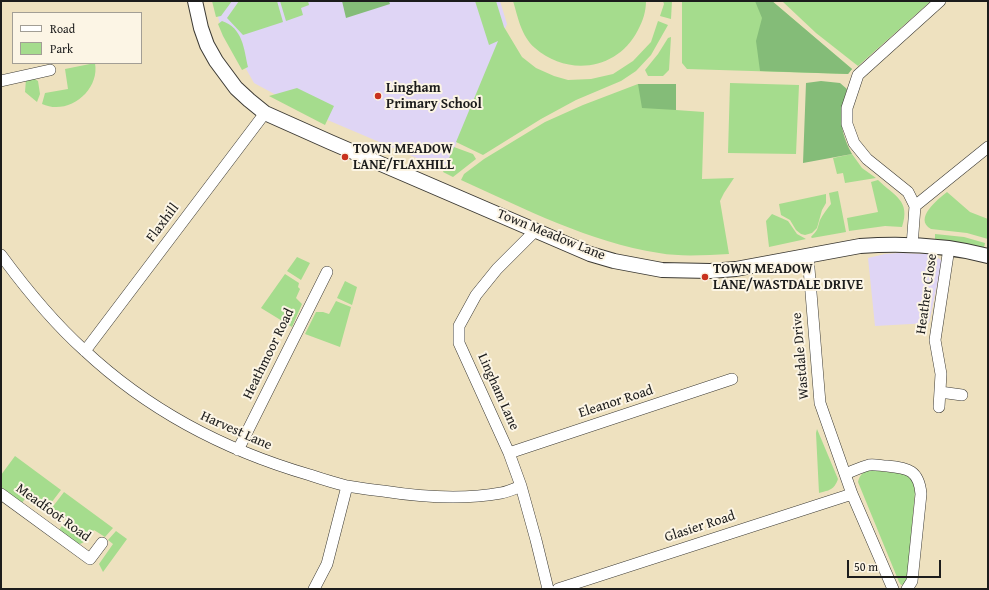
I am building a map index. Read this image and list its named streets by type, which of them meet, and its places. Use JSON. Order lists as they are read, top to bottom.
{
  "streets": {
    "street": [
      "Flaxhill",
      "Town Meadow Lane",
      "Heather Close",
      "Heathmoor Road",
      "Wastdale Drive",
      "Lingham Lane",
      "Eleanor Road",
      "Harvest Lane",
      "Meadfoot Road",
      "Glasier Road"
    ]
  },
  "crossings": [
    ["Flaxhill", "Town Meadow Lane"],
    ["Flaxhill", "Harvest Lane"],
    ["Town Meadow Lane", "Heather Close"],
    ["Town Meadow Lane", "Wastdale Drive"],
    ["Town Meadow Lane", "Lingham Lane"],
    ["Heathmoor Road", "Harvest Lane"],
    ["Wastdale Drive", "Glasier Road"],
    ["Lingham Lane", "Eleanor Road"],
    ["Lingham Lane", "Harvest Lane"]
  ],
  "places": ["Lingham Primary School", "TOWN MEADOW LANE/FLAXHILL", "TOWN MEADOW LANE/WASTDALE DRIVE"],
  "legend": ["Road", "Park"],
  "scale_bar": "50 m"
}
